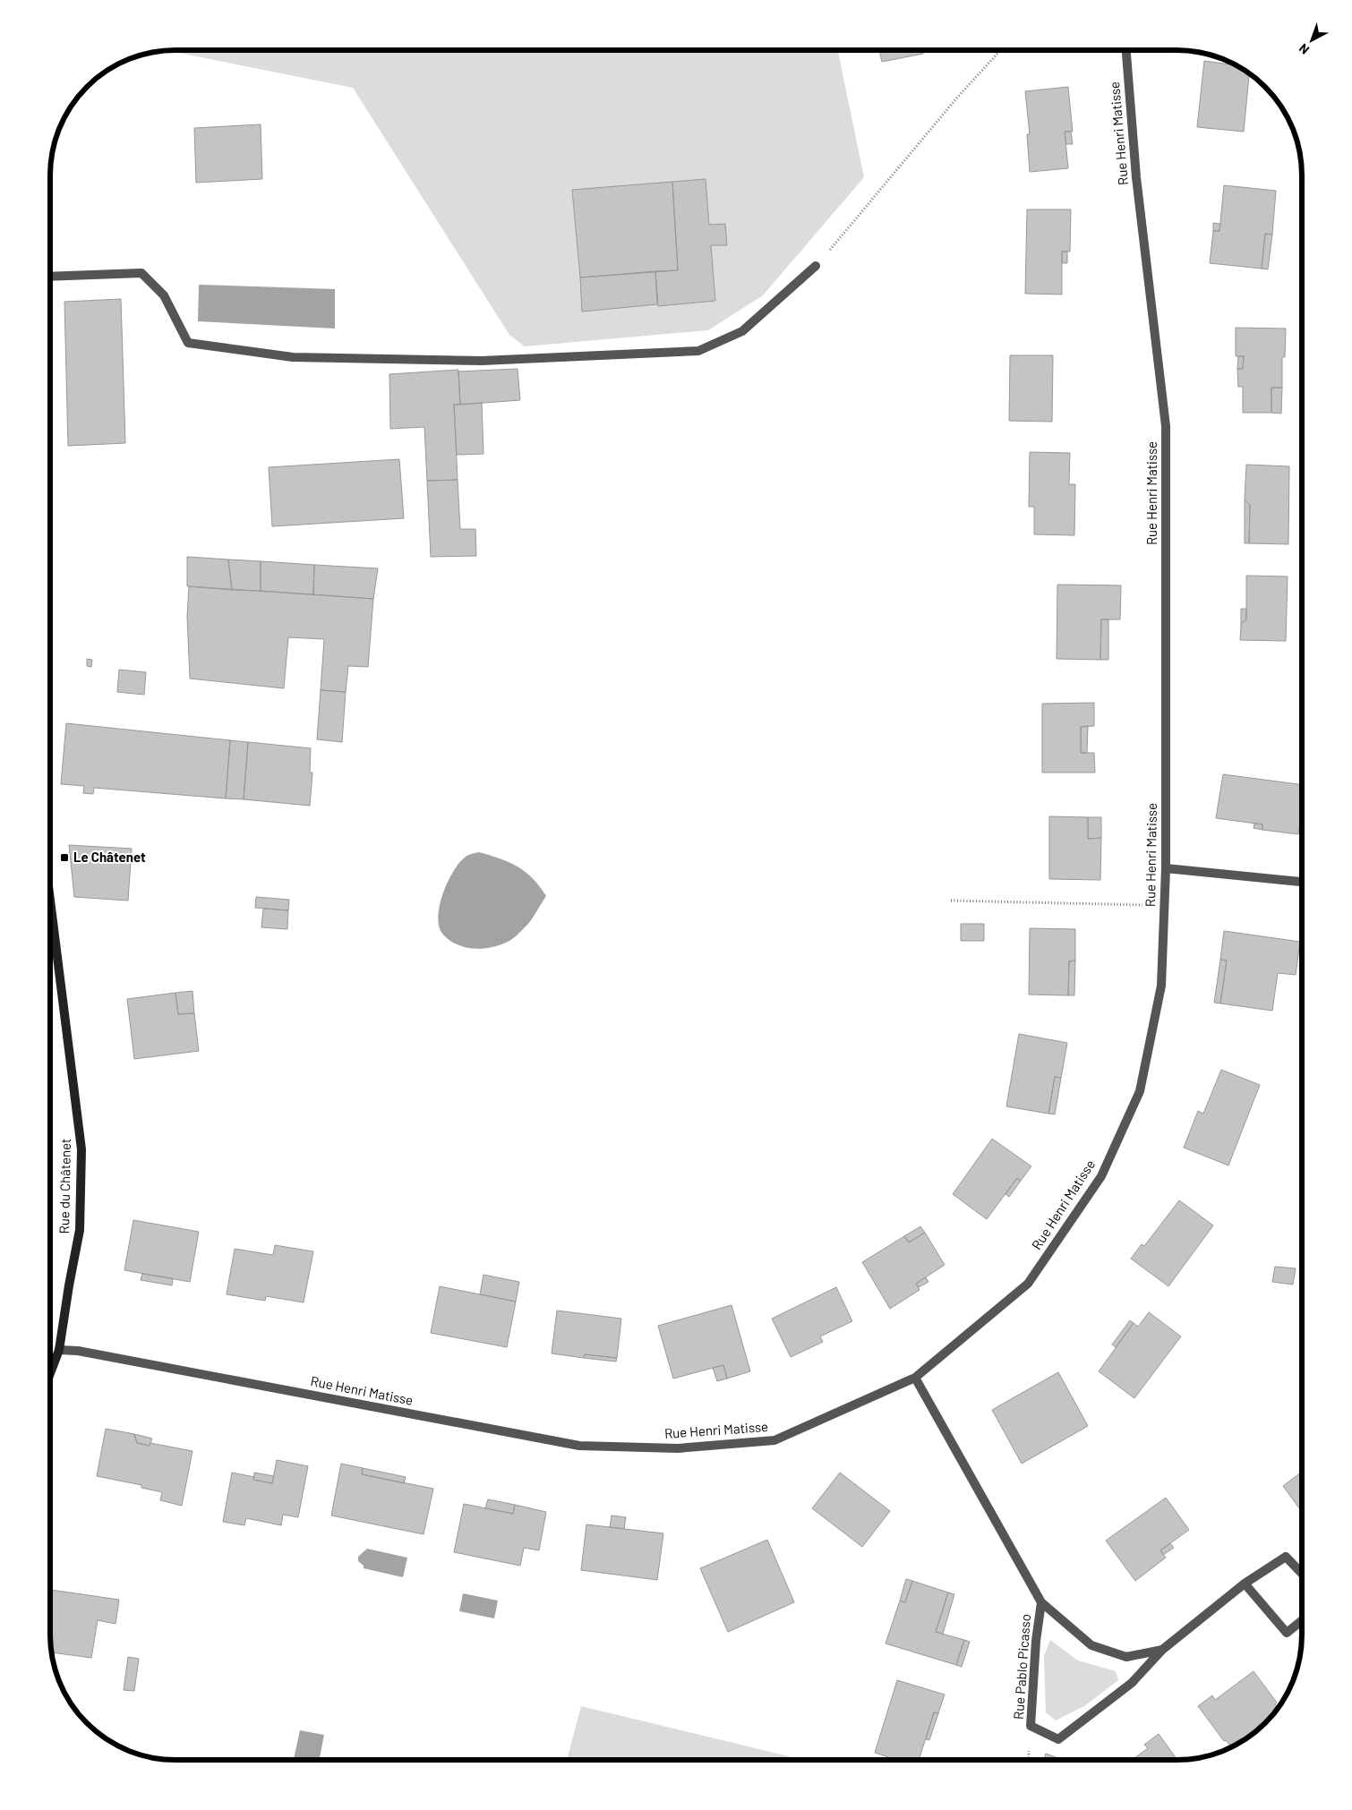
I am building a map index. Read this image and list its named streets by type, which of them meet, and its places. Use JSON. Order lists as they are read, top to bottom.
{
  "streets": {
    "street": ["Rue Henri Matisse", "Rue du Châtenet", "Rue Pablo Picasso"]
  },
  "crossings": [
    ["Rue Henri Matisse", "Rue du Châtenet"],
    ["Rue Henri Matisse", "Rue Pablo Picasso"]
  ],
  "places": {
    "transit": ["Le Châtenet"]
  },
  "north": "bottom left"
}
